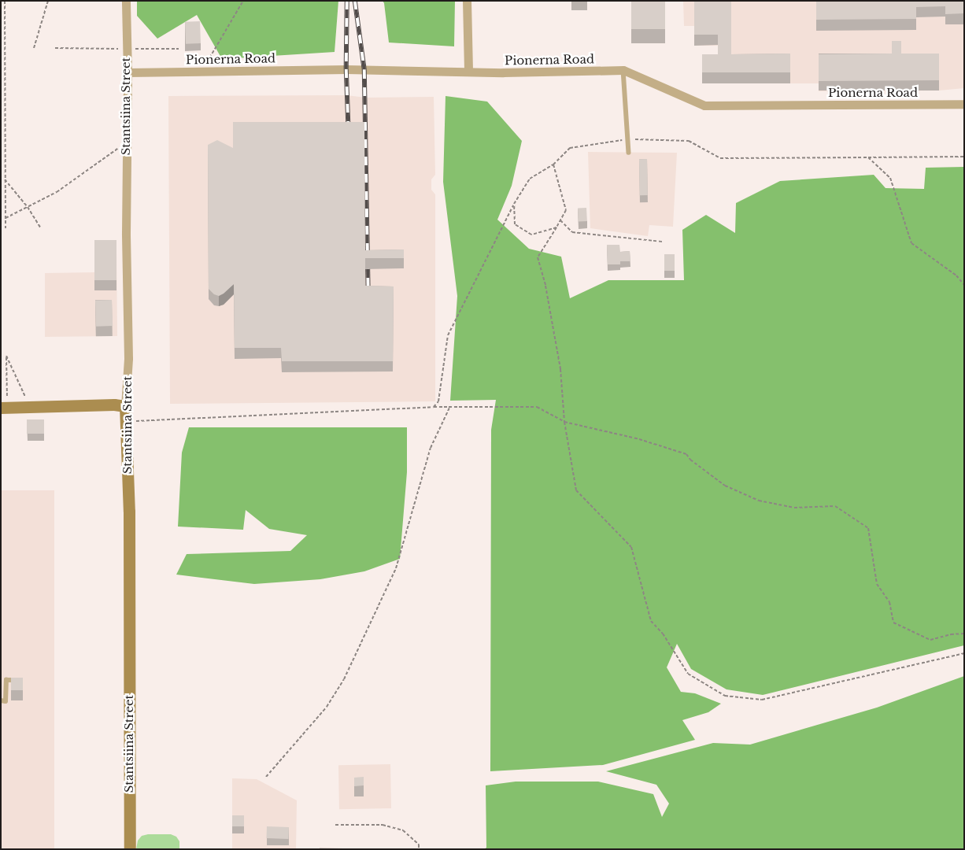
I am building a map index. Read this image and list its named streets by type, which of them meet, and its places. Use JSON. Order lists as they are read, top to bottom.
{
  "streets": {
    "street": ["Pionerna Road", "Stantsiina Street"]
  },
  "crossings": [
    ["Pionerna Road", "Stantsiina Street"]
  ]
}
